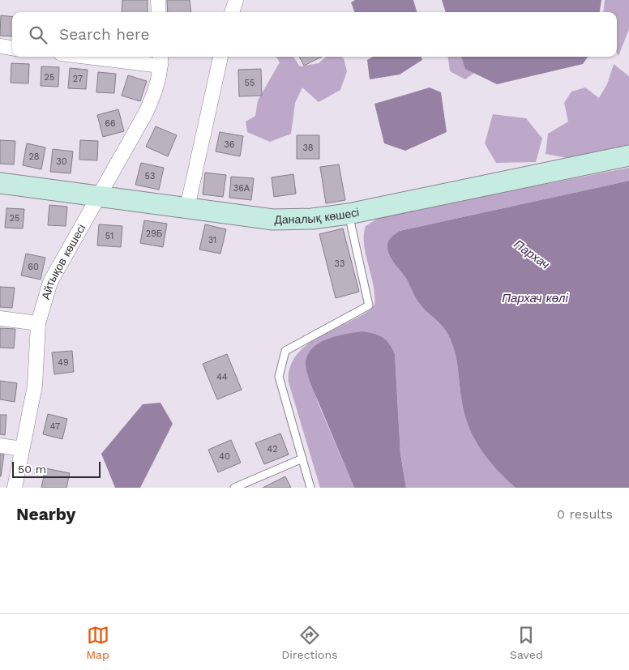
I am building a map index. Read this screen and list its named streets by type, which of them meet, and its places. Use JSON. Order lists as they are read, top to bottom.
{
  "streets": {
    "street": ["Даналық көшесі", "Айтықов көшесі"]
  },
  "crossings": [
    ["Даналық көшесі", "Айтықов көшесі"]
  ],
  "water": ["Пархач", "Пархач көлі"],
  "house_numbers": [
    "25",
    "27",
    "55",
    "66",
    "36",
    "38",
    "28",
    "30",
    "53",
    "36А",
    "25",
    "29Б",
    "51",
    "31",
    "33",
    "60",
    "49",
    "44",
    "47",
    "42",
    "40"
  ],
  "scale_bar": "50 m",
  "page": {
    "search": "Search here",
    "scale": "50 m",
    "heading": ["Nearby", "0 results"],
    "nav": ["Map", "Directions", "Saved"]
  }
}
